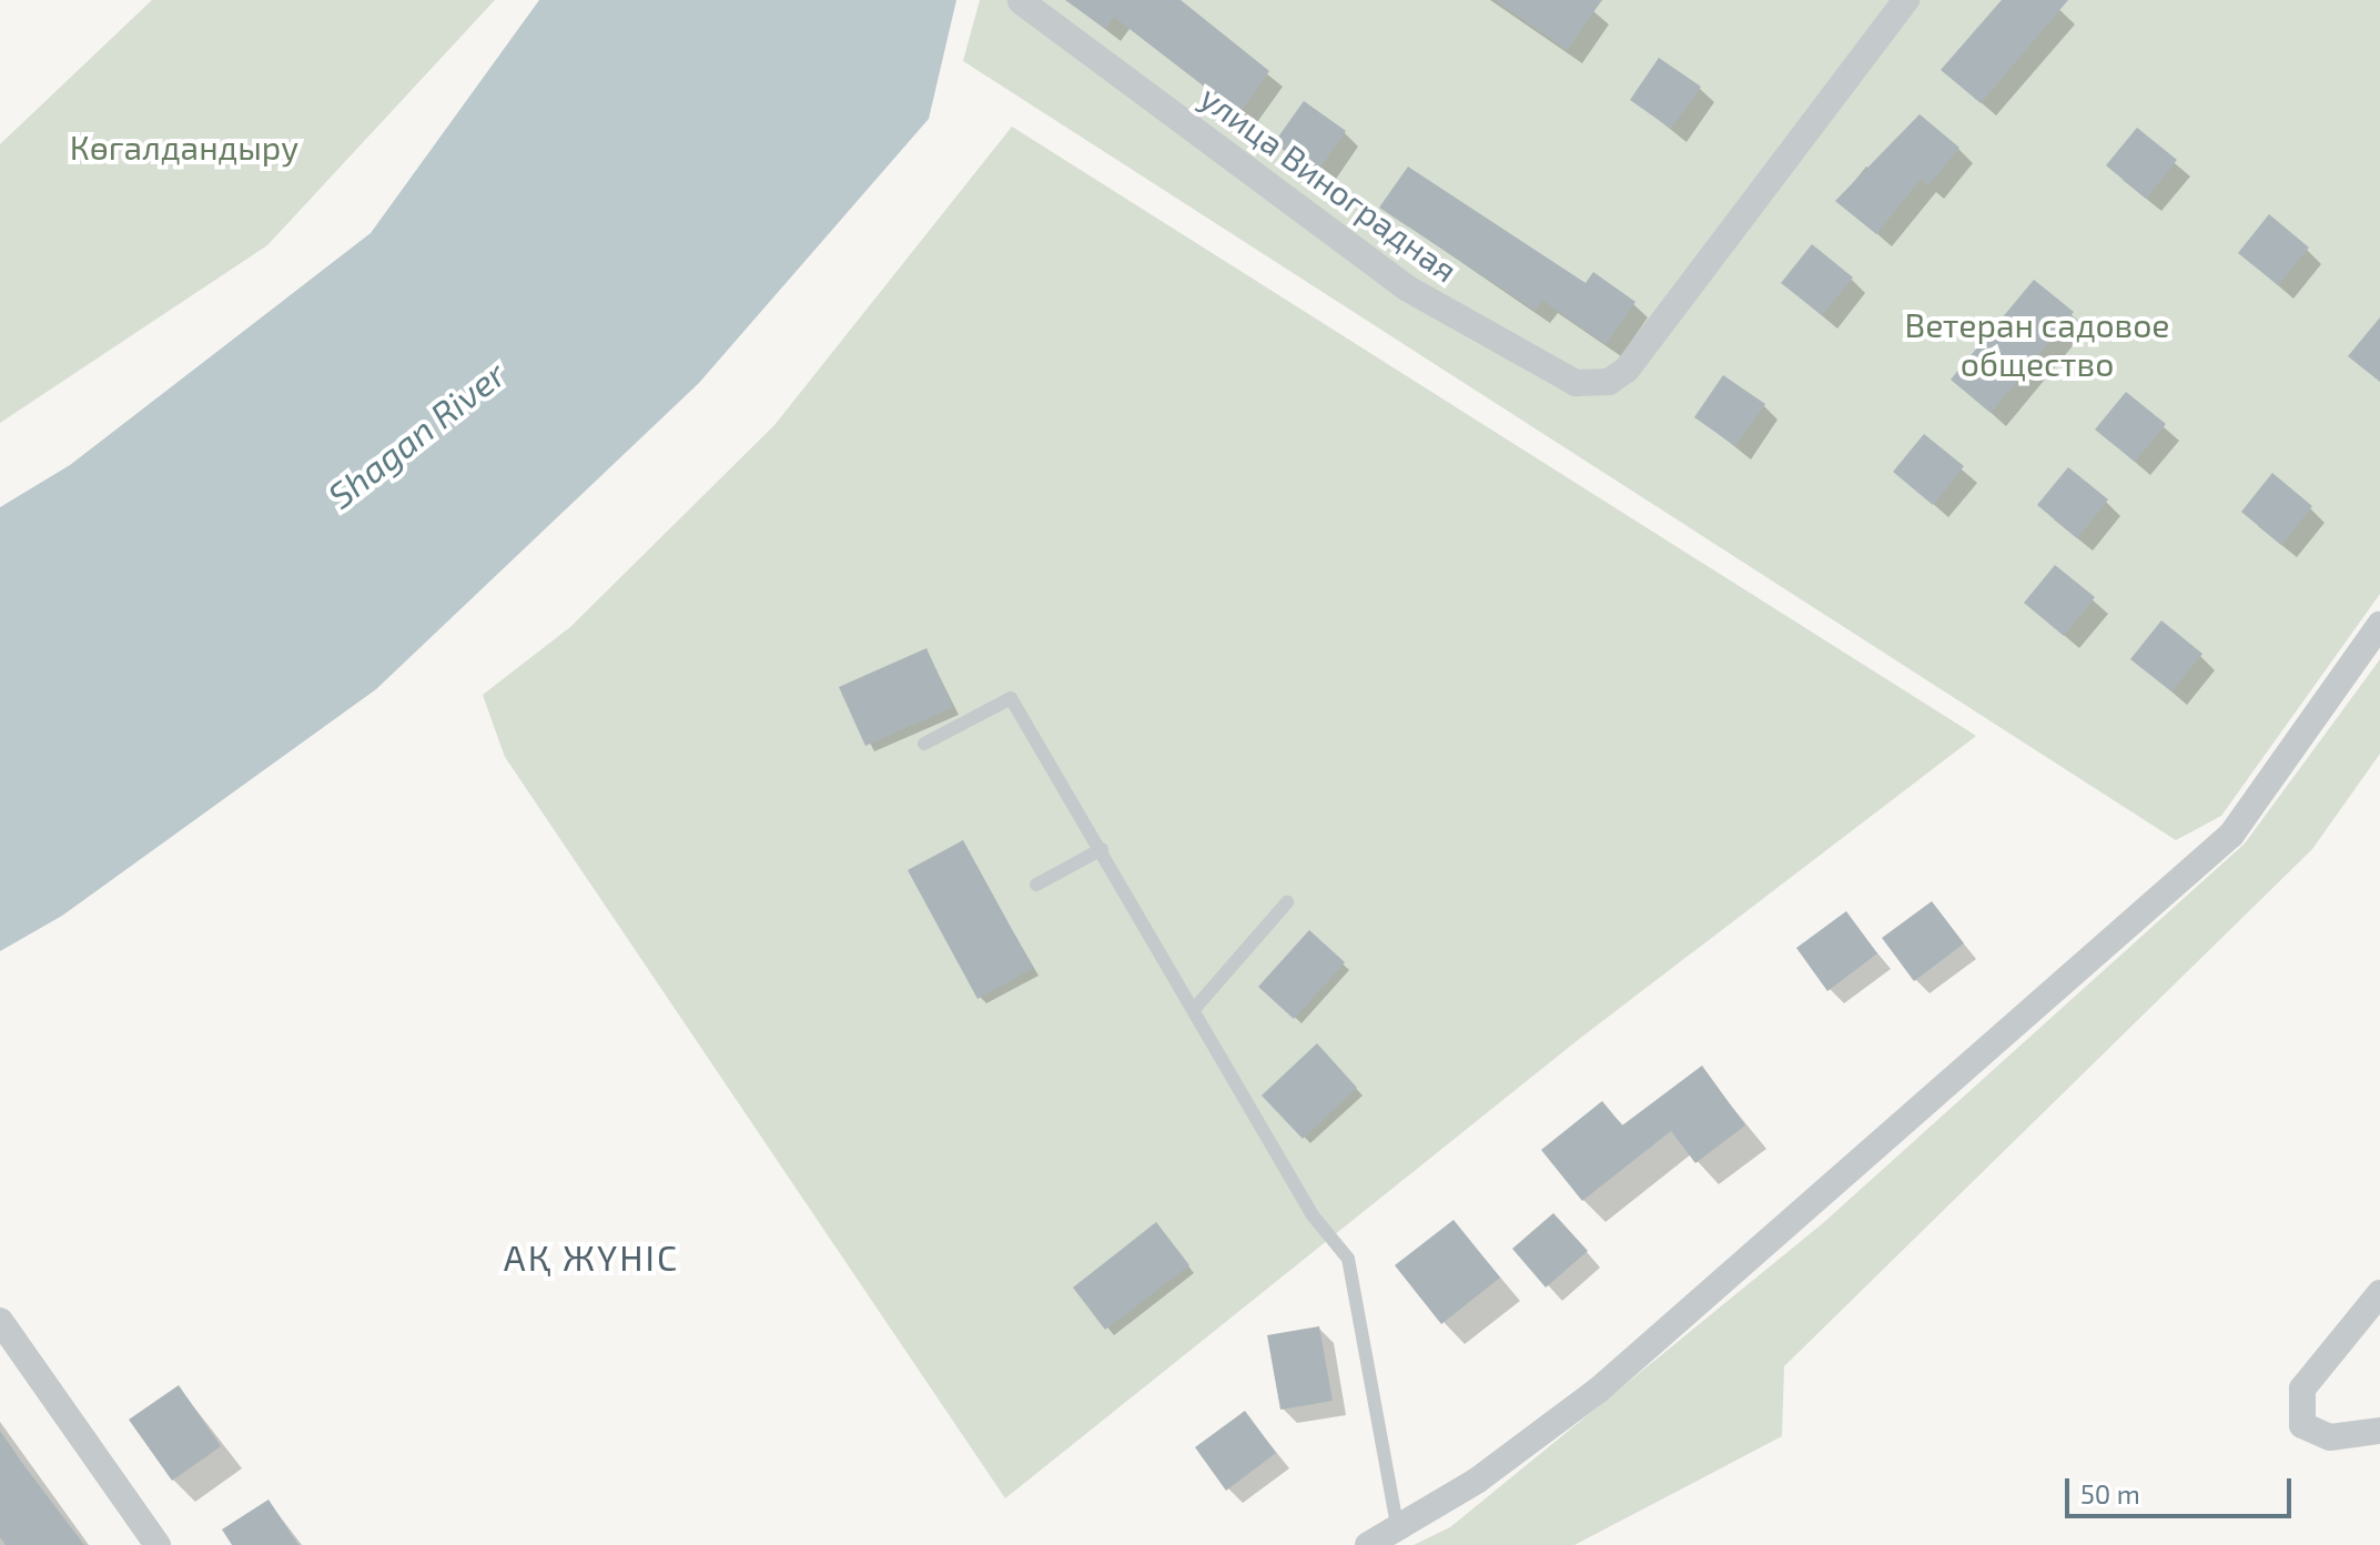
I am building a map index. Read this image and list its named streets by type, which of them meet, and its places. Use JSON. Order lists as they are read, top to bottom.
{
  "streets": {
    "street": ["улица Виноградная"]
  },
  "districts": ["АҚ ЖҮНІС"],
  "water": ["Shagan River"],
  "parks": ["Көгалдандыру", "Ветеран садовое общество"],
  "scale_bar": "50 m"
}
